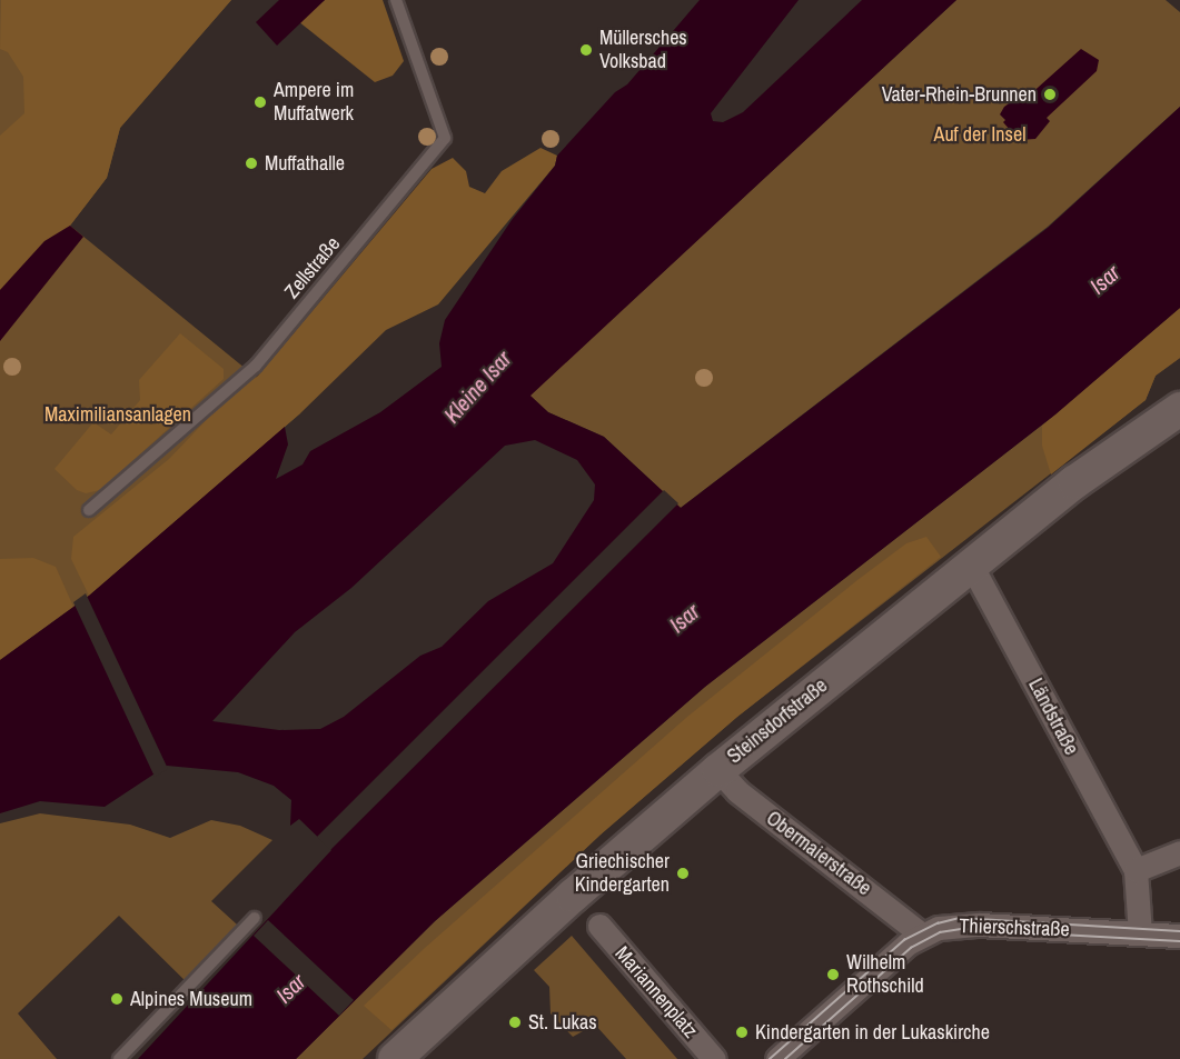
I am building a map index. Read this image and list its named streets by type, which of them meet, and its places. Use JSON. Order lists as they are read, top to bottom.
{
  "streets": {
    "main road": ["Steinsdorfstraße"],
    "street": [
      "Ländstraße",
      "Obermaierstraße",
      "Thierschstraße",
      "Mariannenplatz"
    ],
    "lane": ["Zellstraße"]
  },
  "crossings": [
    ["Ländstraße", "Steinsdorfstraße"],
    ["Steinsdorfstraße", "Obermaierstraße"],
    ["Obermaierstraße", "Thierschstraße"]
  ],
  "water": ["Isar", "Kleine Isar"],
  "parks": ["Auf der Insel", "Maximiliansanlagen"],
  "places": [
    "Müllersches Volksbad",
    "Vater-Rhein-Brunnen",
    "Ampere im Muffatwerk",
    "Muffathalle",
    "Griechischer Kindergarten",
    "Wilhelm Rothschild",
    "Alpines Museum",
    "St. Lukas",
    "Kindergarten in der Lukaskirche"
  ]
}
